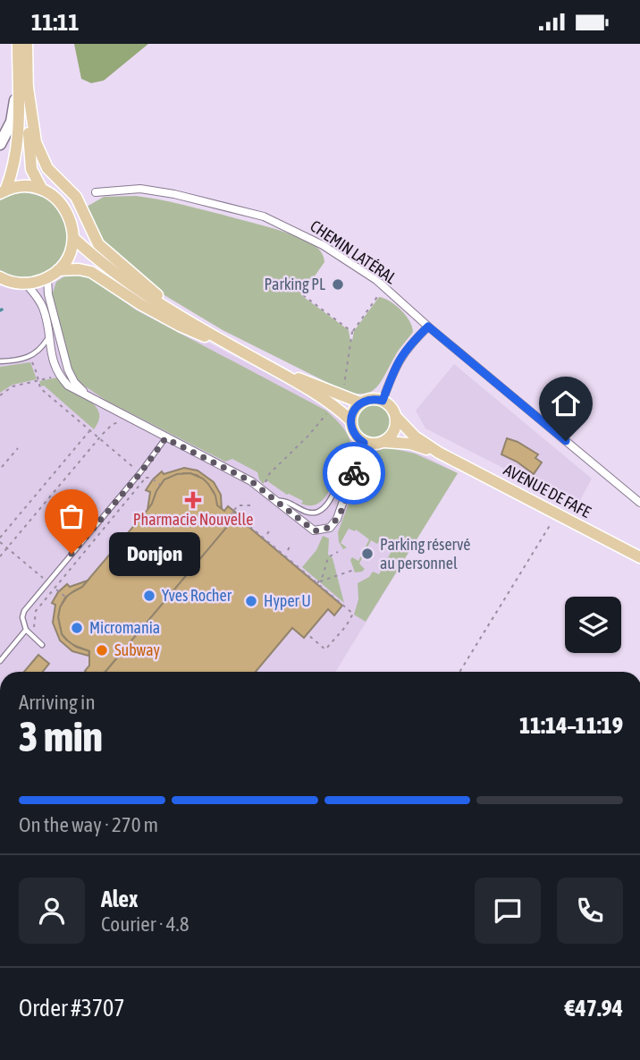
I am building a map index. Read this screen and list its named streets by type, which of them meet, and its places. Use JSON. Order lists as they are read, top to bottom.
{
  "streets": {
    "main road": ["AVENUE DE FAFE"],
    "street": ["CHEMIN LATÉRAL"]
  },
  "places": {
    "other": [
      "Parking PL",
      "Donjon",
      "Parking réservé au personnel",
      "Yves Rocher",
      "Hyper U",
      "Micromania",
      "Subway"
    ],
    "health": ["Pharmacie Nouvelle"]
  },
  "page": {
    "status": "11:11",
    "bubble": "Donjon",
    "heading": ["3 min", "Arriving in", "11:14–11:19"],
    "panel": [
      "Alex",
      "Courier · 4.8",
      "Order #3707",
      "€47.94"
    ],
    "bar": "On the way · 270 m"
  }
}
